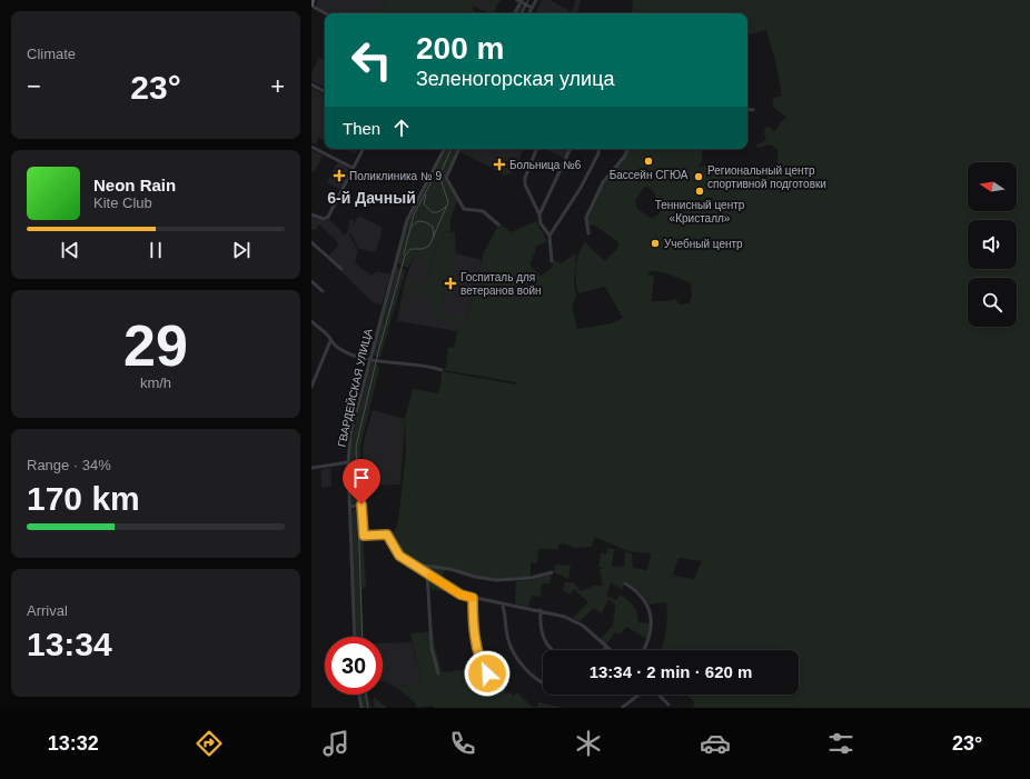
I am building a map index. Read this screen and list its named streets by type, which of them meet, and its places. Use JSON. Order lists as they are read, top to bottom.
{
  "streets": {
    "street": ["ГВАРДЕЙСКАЯ УЛИЦА"]
  },
  "districts": ["6-й Дачный"],
  "places": {
    "other": [
      "Бассейн СГЮА",
      "Региональный центр спортивной подготовки",
      "Теннисный центр «Кристалл»",
      "Учебный центр"
    ],
    "health": ["Больница №6", "Поликлиника № 9", "Госпиталь для ветеранов войн"]
  },
  "north": "left",
  "page": {
    "tile": [
      "Climate",
      ["29", "km/h"],
      ["Range · 34%", "170 km"],
      ["Arrival", "13:34"]
    ],
    "turn": ["200 m", "Зеленогорская улица"],
    "heat": ["−", "23°", "+"],
    "then": "Then",
    "song": ["Neon Rain", "Kite Club"],
    "limit": "30",
    "trip": "13:34 · 2 min · 620 m",
    "tabs": ["13:32", "23°"]
  }
}
